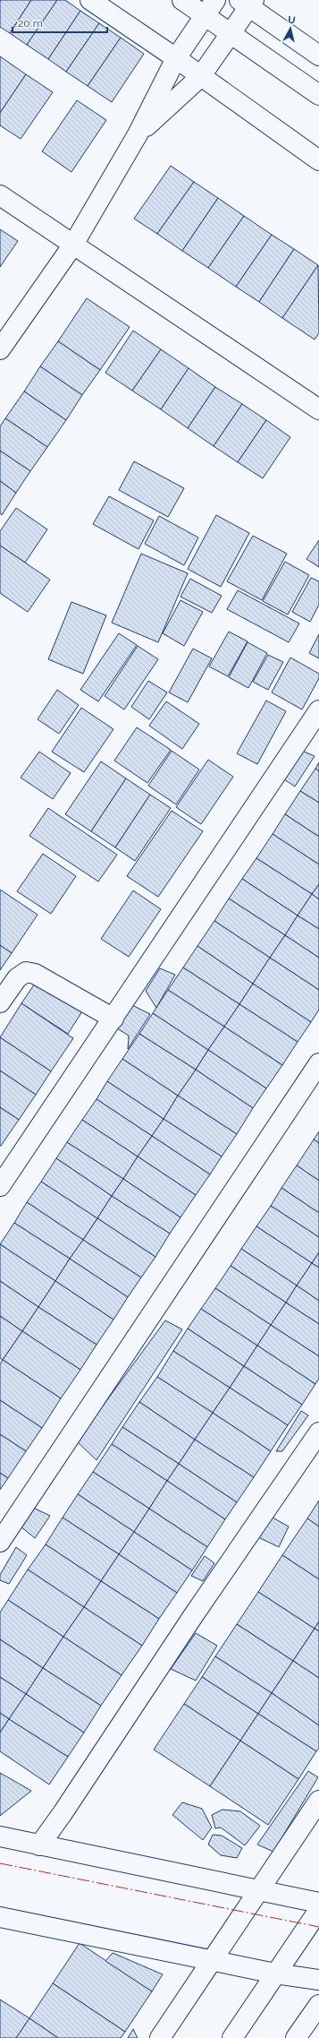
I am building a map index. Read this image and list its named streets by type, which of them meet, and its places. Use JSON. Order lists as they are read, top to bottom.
{
  "scale_bar": "20 m",
  "north": "top"
}
